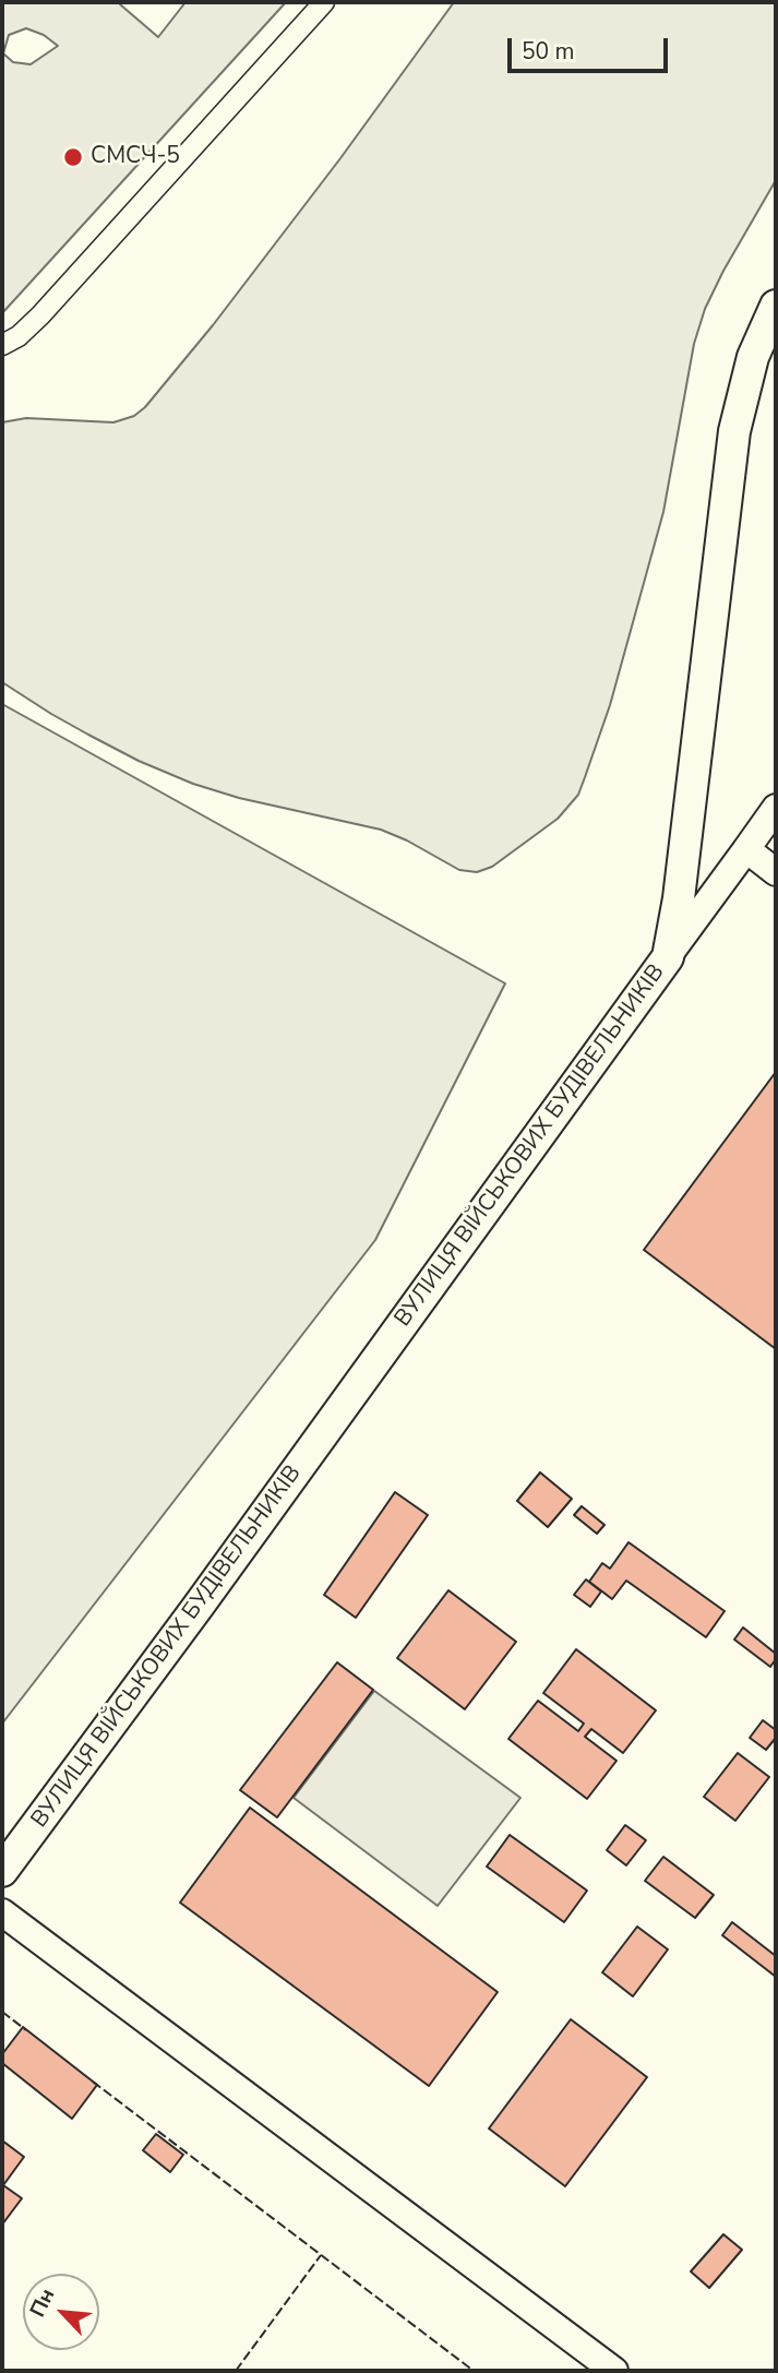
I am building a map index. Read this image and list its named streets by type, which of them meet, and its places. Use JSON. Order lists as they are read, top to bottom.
{
  "streets": {
    "main road": ["ВУЛИЦЯ ВІЙСЬКОВИХ БУДІВЕЛЬНИКІВ"]
  },
  "places": ["СМСЧ-5"],
  "scale_bar": "50 m",
  "north": "top left"
}
